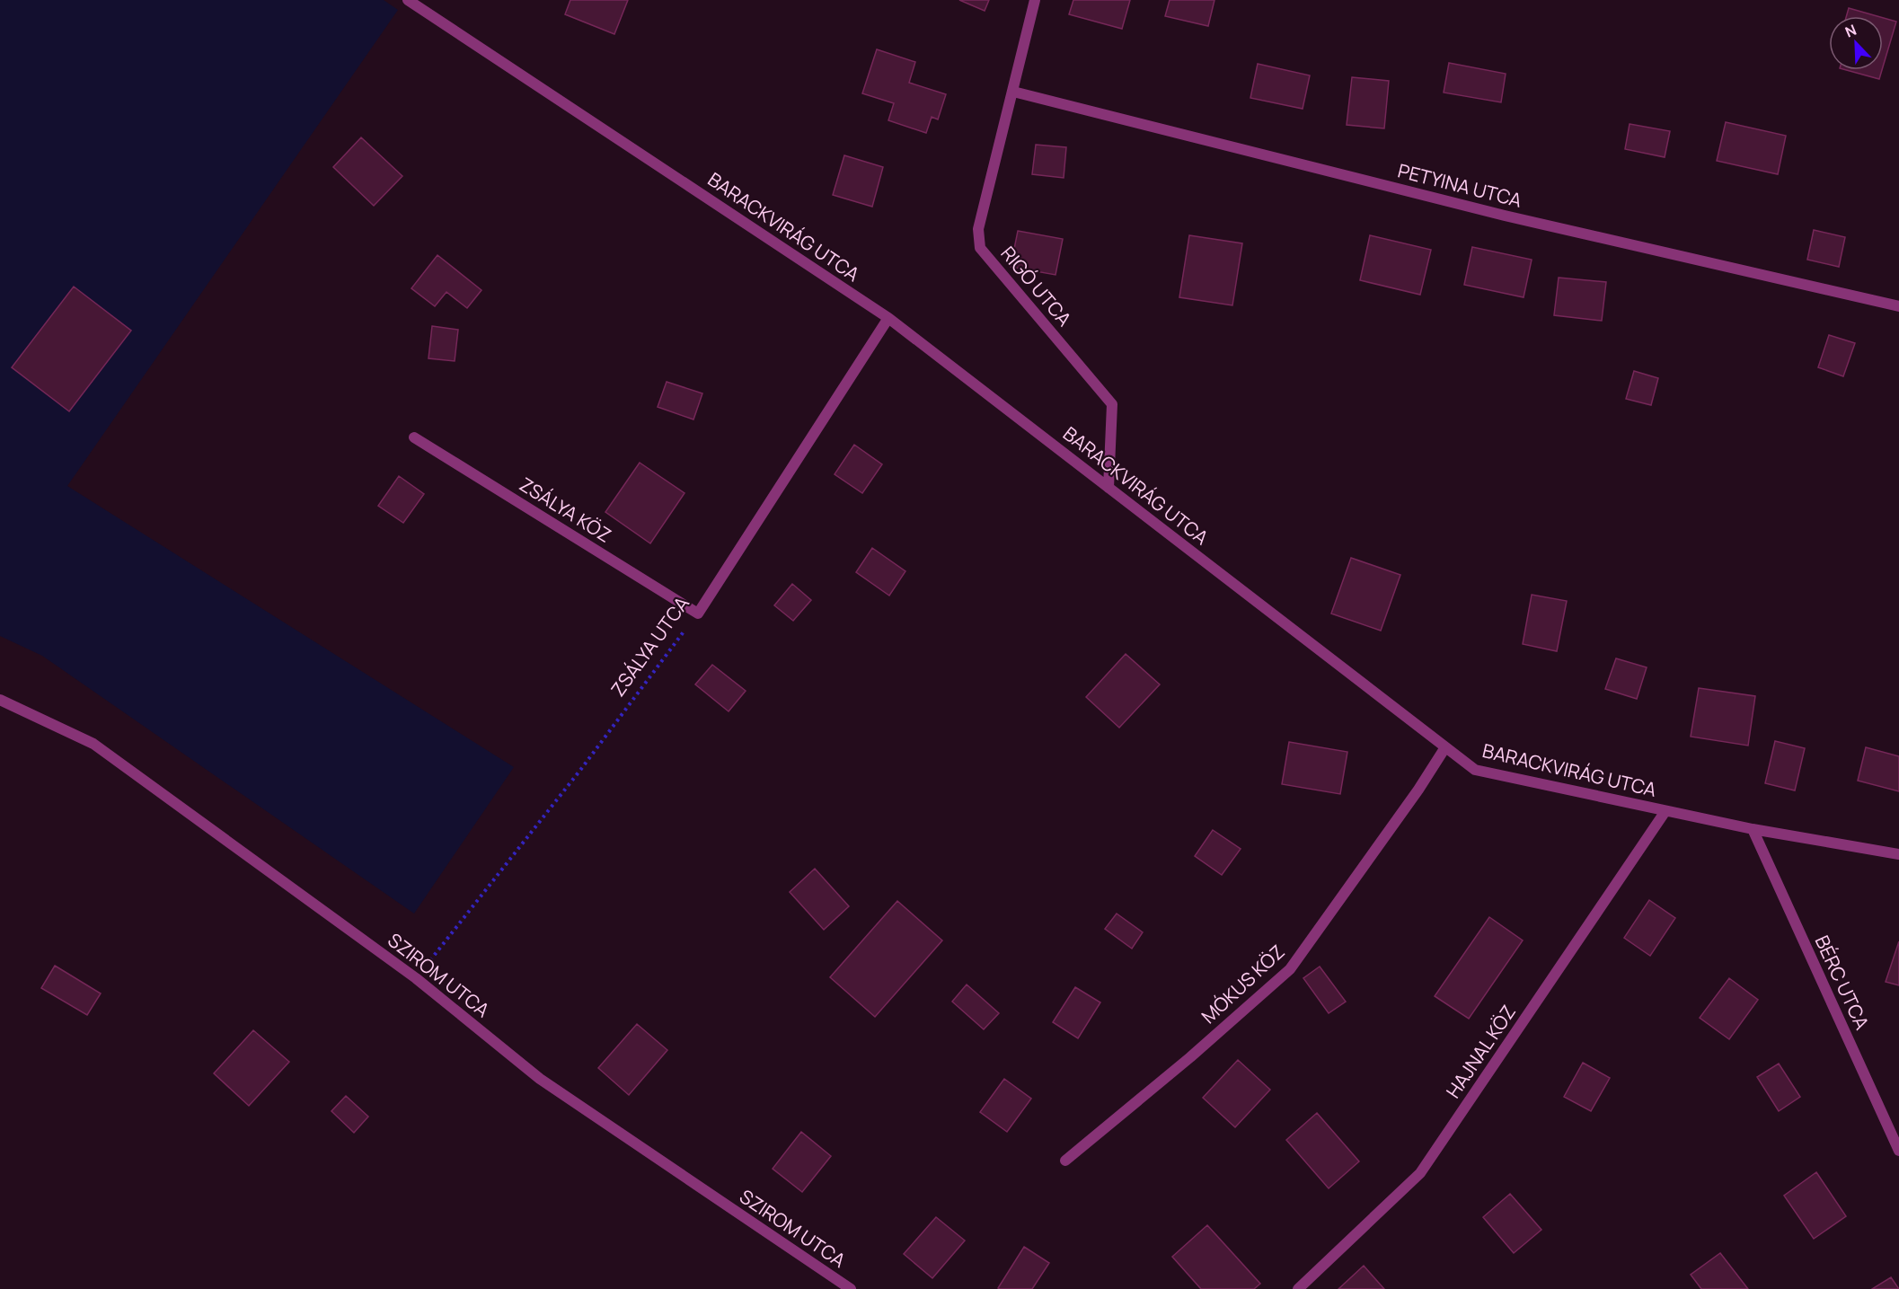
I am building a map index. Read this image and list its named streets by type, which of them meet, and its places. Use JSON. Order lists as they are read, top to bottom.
{
  "streets": {
    "street": [
      "PETYINA UTCA",
      "BARACKVIRÁG UTCA",
      "RIGÓ UTCA",
      "ZSÁLYA KÖZ",
      "ZSÁLYA UTCA",
      "SZIROM UTCA",
      "BÉRC UTCA",
      "MÓKUS KÖZ",
      "HAJNAL KÖZ"
    ]
  },
  "crossings": [
    ["PETYINA UTCA", "RIGÓ UTCA"],
    ["BARACKVIRÁG UTCA", "RIGÓ UTCA"],
    ["BARACKVIRÁG UTCA", "ZSÁLYA UTCA"],
    ["BARACKVIRÁG UTCA", "BÉRC UTCA"],
    ["BARACKVIRÁG UTCA", "MÓKUS KÖZ"],
    ["BARACKVIRÁG UTCA", "HAJNAL KÖZ"],
    ["ZSÁLYA KÖZ", "ZSÁLYA UTCA"],
    ["ZSÁLYA UTCA", "SZIROM UTCA"]
  ],
  "north": "top left"
}
